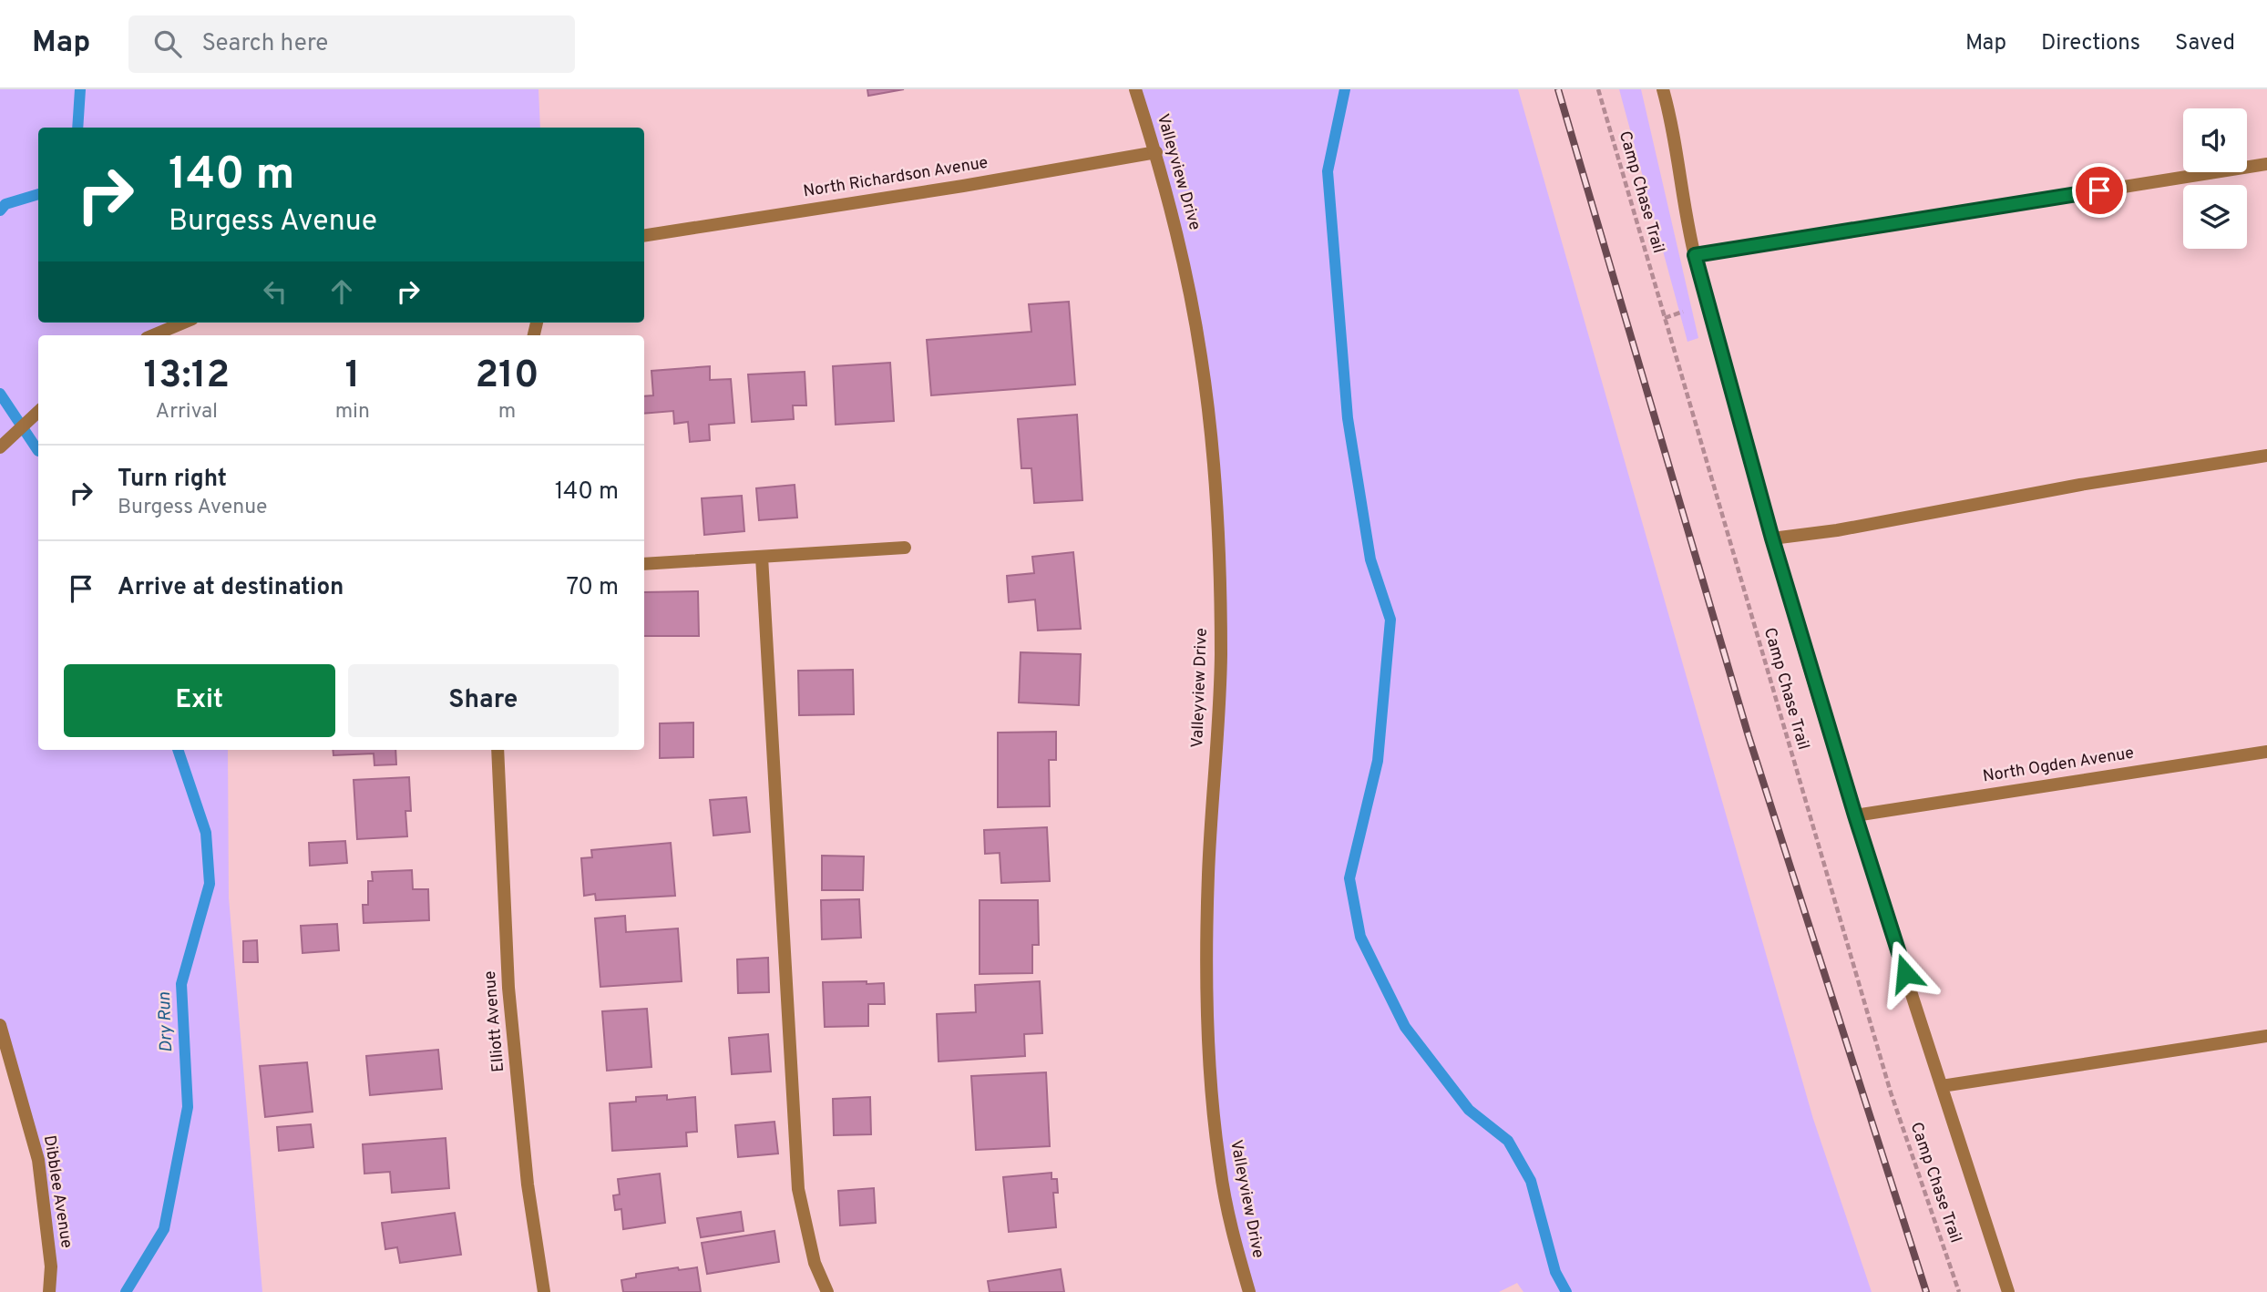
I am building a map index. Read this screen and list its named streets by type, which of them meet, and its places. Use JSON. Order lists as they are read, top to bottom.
{
  "streets": {
    "street": [
      "Valleyview Drive",
      "North Richardson Avenue",
      "North Ogden Avenue",
      "Elliott Avenue",
      "Dibblee Avenue"
    ],
    "path": ["Camp Chase Trail"]
  },
  "crossings": [
    ["Valleyview Drive", "North Richardson Avenue"]
  ],
  "water": ["Dry Run"],
  "page": {
    "header": "Map",
    "search": "Search here",
    "nav": ["Map", "Directions", "Saved"],
    "turn": ["140 m", "Burgess Avenue"],
    "eta": [
      "13:12",
      "Arrival",
      "1",
      "min",
      "210",
      "m"
    ],
    "list": [
      {
        "name": "Turn right",
        "note": "Burgess Avenue",
        "value": "140 m"
      },
      {
        "name": "Arrive at destination",
        "value": "70 m"
      }
    ],
    "buttons": ["Exit", "Share"]
  }
}
